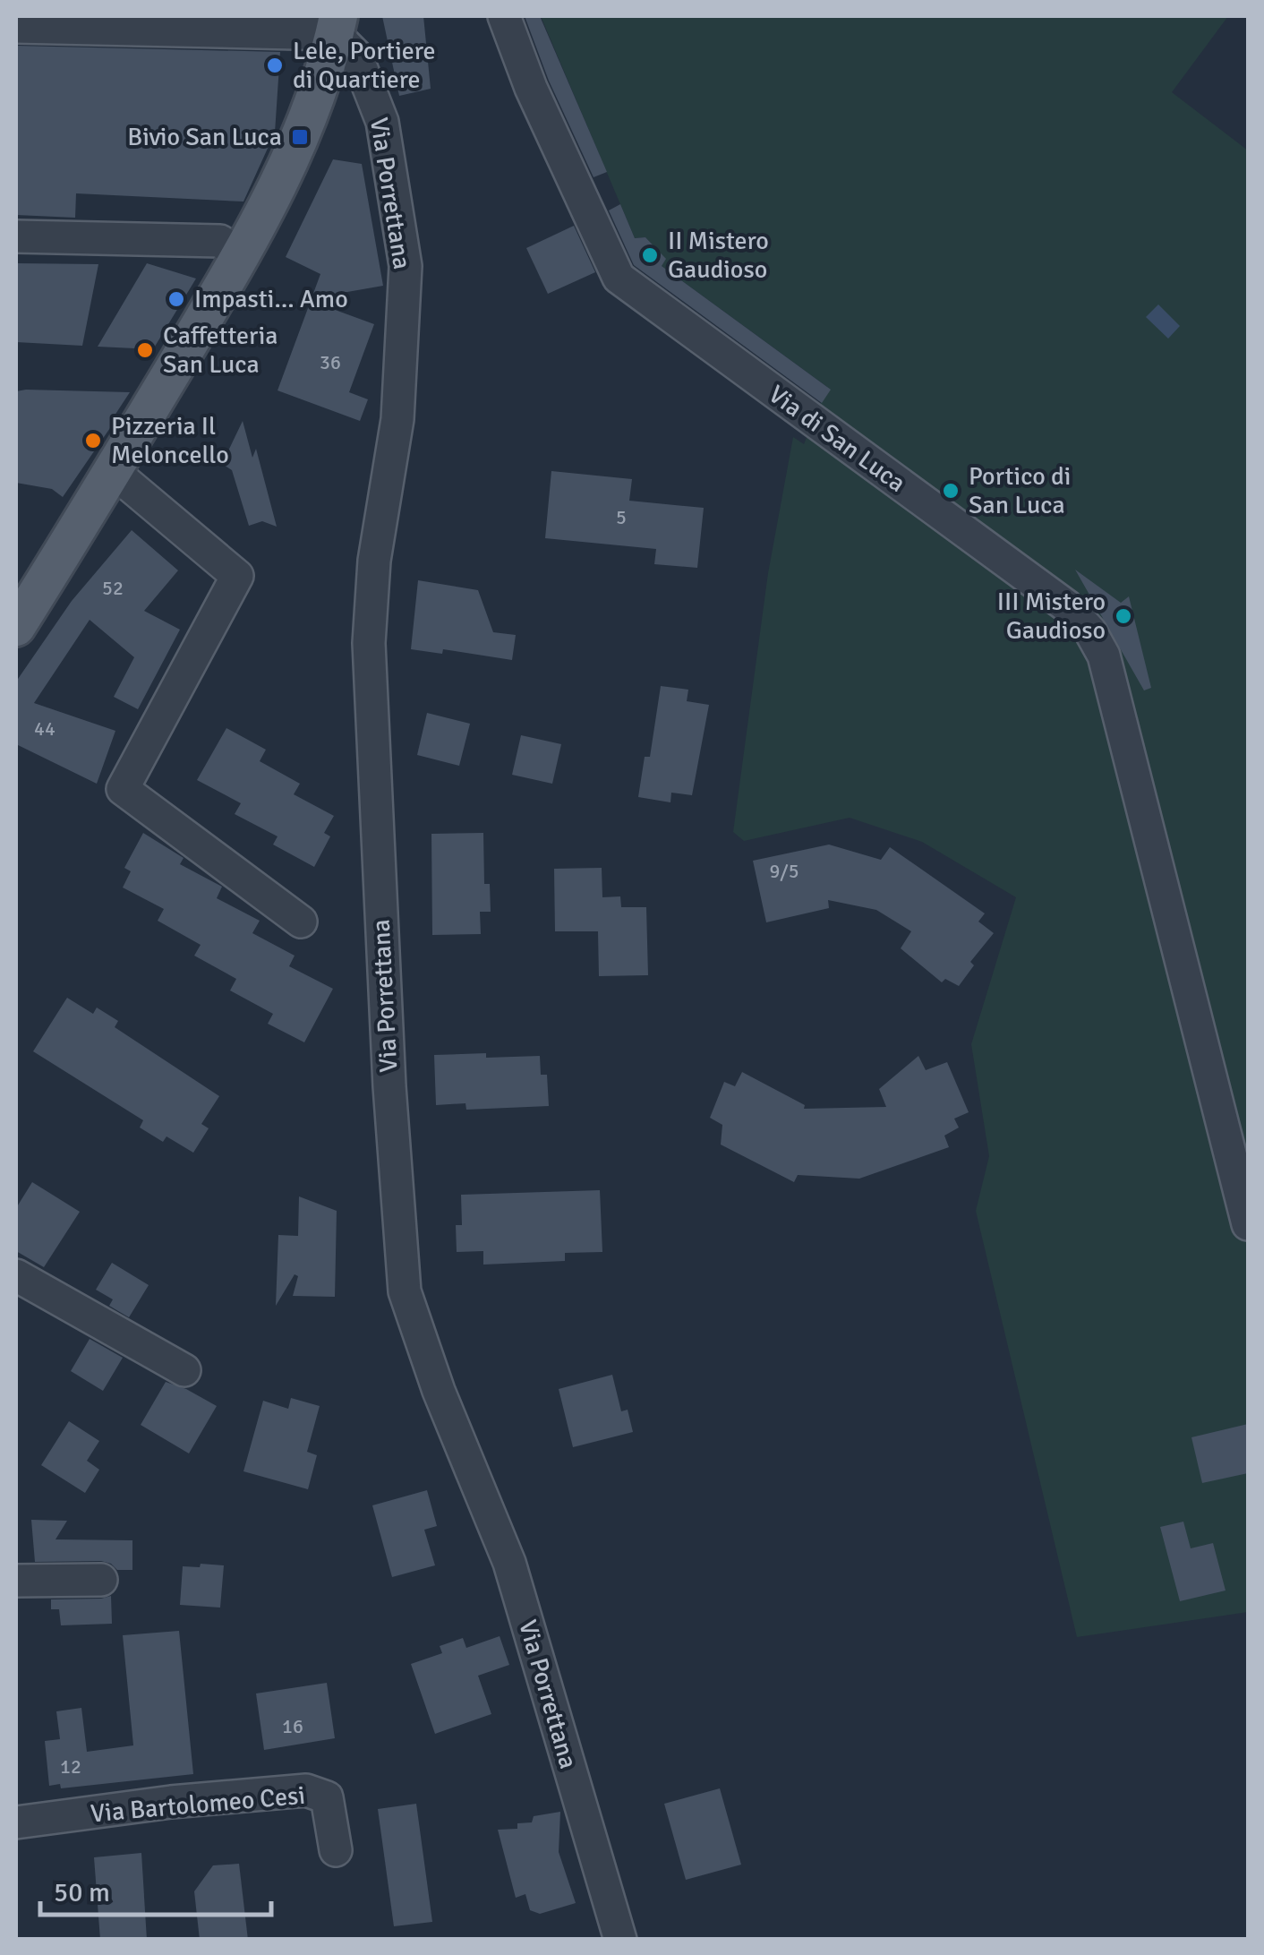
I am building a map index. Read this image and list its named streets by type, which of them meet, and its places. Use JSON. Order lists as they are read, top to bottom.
{
  "streets": {
    "street": ["Via Porrettana", "Via di San Luca", "Via Bartolomeo Cesi"]
  },
  "places": {
    "other": [
      "Lele, Portiere di Quartiere",
      "II Mistero Gaudioso",
      "Impasti… Amo",
      "Caffetteria San Luca",
      "Pizzeria Il Meloncello",
      "Portico di San Luca",
      "III Mistero Gaudioso"
    ],
    "transit": ["Bivio San Luca"]
  },
  "house_numbers": [
    "36",
    "5",
    "52",
    "44",
    "9/5",
    "16",
    "12"
  ],
  "scale_bar": "50 m"
}
